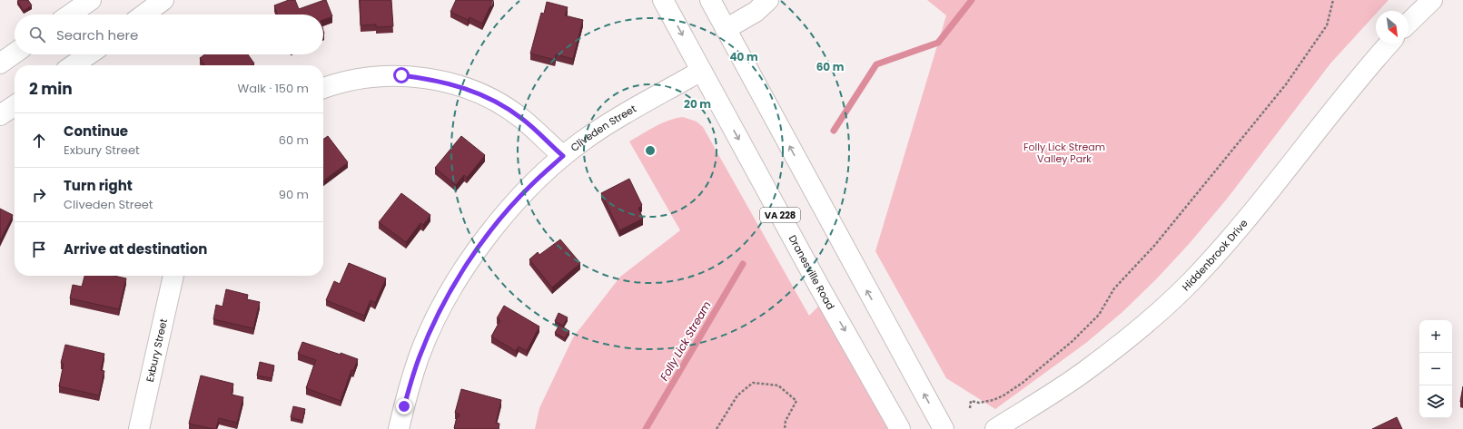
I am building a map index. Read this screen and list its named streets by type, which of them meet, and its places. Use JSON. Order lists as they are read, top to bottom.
{
  "streets": {
    "street": [
      "Cliveden Street",
      "VA 228",
      "Hiddenbrook Drive",
      "Dranesville Road",
      "Exbury Street"
    ]
  },
  "crossings": [
    ["Cliveden Street", "Dranesville Road"]
  ],
  "water": ["Folly Lick Stream"],
  "parks": ["Folly Lick Stream Valley Park"],
  "north": "bottom right",
  "page": {
    "search": "Search here",
    "heading": ["2 min", "Walk · 150 m"],
    "list": [
      ["Continue", "Exbury Street", "60 m"],
      ["Turn right", "Cliveden Street", "90 m"],
      "Arrive at destination"
    ],
    "map_buttons": ["+", "−"]
  },
  "rings": ["40 m", "60 m", "20 m"]
}
